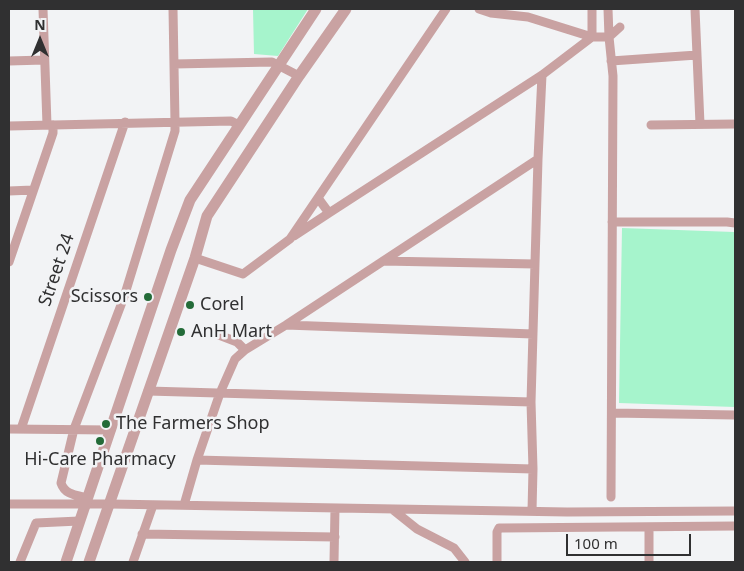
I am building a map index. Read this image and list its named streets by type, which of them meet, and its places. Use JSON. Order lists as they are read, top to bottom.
{
  "streets": {
    "street": ["Street 24"]
  },
  "places": [
    "Scissors",
    "Corel",
    "AnH Mart",
    "The Farmers Shop",
    "Hi-Care Pharmacy"
  ],
  "scale_bar": "100 m",
  "north": "top"
}
